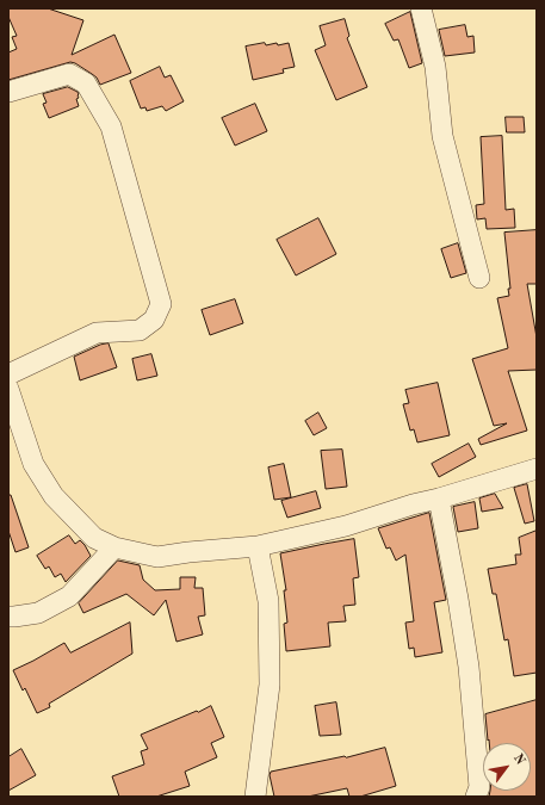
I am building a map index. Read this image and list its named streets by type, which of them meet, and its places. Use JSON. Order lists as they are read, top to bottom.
{
  "north": "top right"
}
